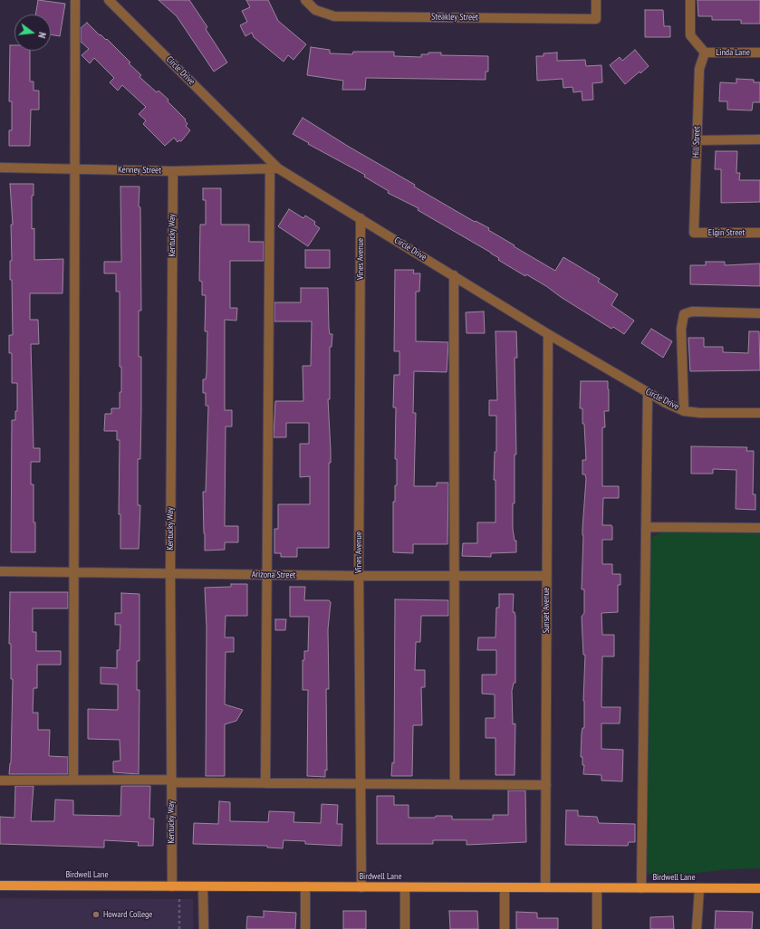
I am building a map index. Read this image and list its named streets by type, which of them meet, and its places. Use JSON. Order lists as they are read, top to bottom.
{
  "streets": {
    "main road": ["Birdwell Lane"],
    "street": [
      "Steakley Street",
      "Linda Lane",
      "Circle Drive",
      "Hill Street",
      "Kenney Street",
      "Elgin Street",
      "Kentucky Way",
      "Vines Avenue",
      "Arizona Street",
      "Sunset Avenue"
    ]
  },
  "crossings": [
    ["Linda Lane", "Hill Street"],
    ["Circle Drive", "Kenney Street"],
    ["Circle Drive", "Vines Avenue"],
    ["Circle Drive", "Sunset Avenue"],
    ["Hill Street", "Elgin Street"],
    ["Kenney Street", "Kentucky Way"],
    ["Kentucky Way", "Arizona Street"],
    ["Kentucky Way", "Birdwell Lane"],
    ["Vines Avenue", "Arizona Street"],
    ["Vines Avenue", "Birdwell Lane"],
    ["Arizona Street", "Sunset Avenue"],
    ["Sunset Avenue", "Birdwell Lane"]
  ],
  "places": ["Howard College"],
  "north": "right"
}
